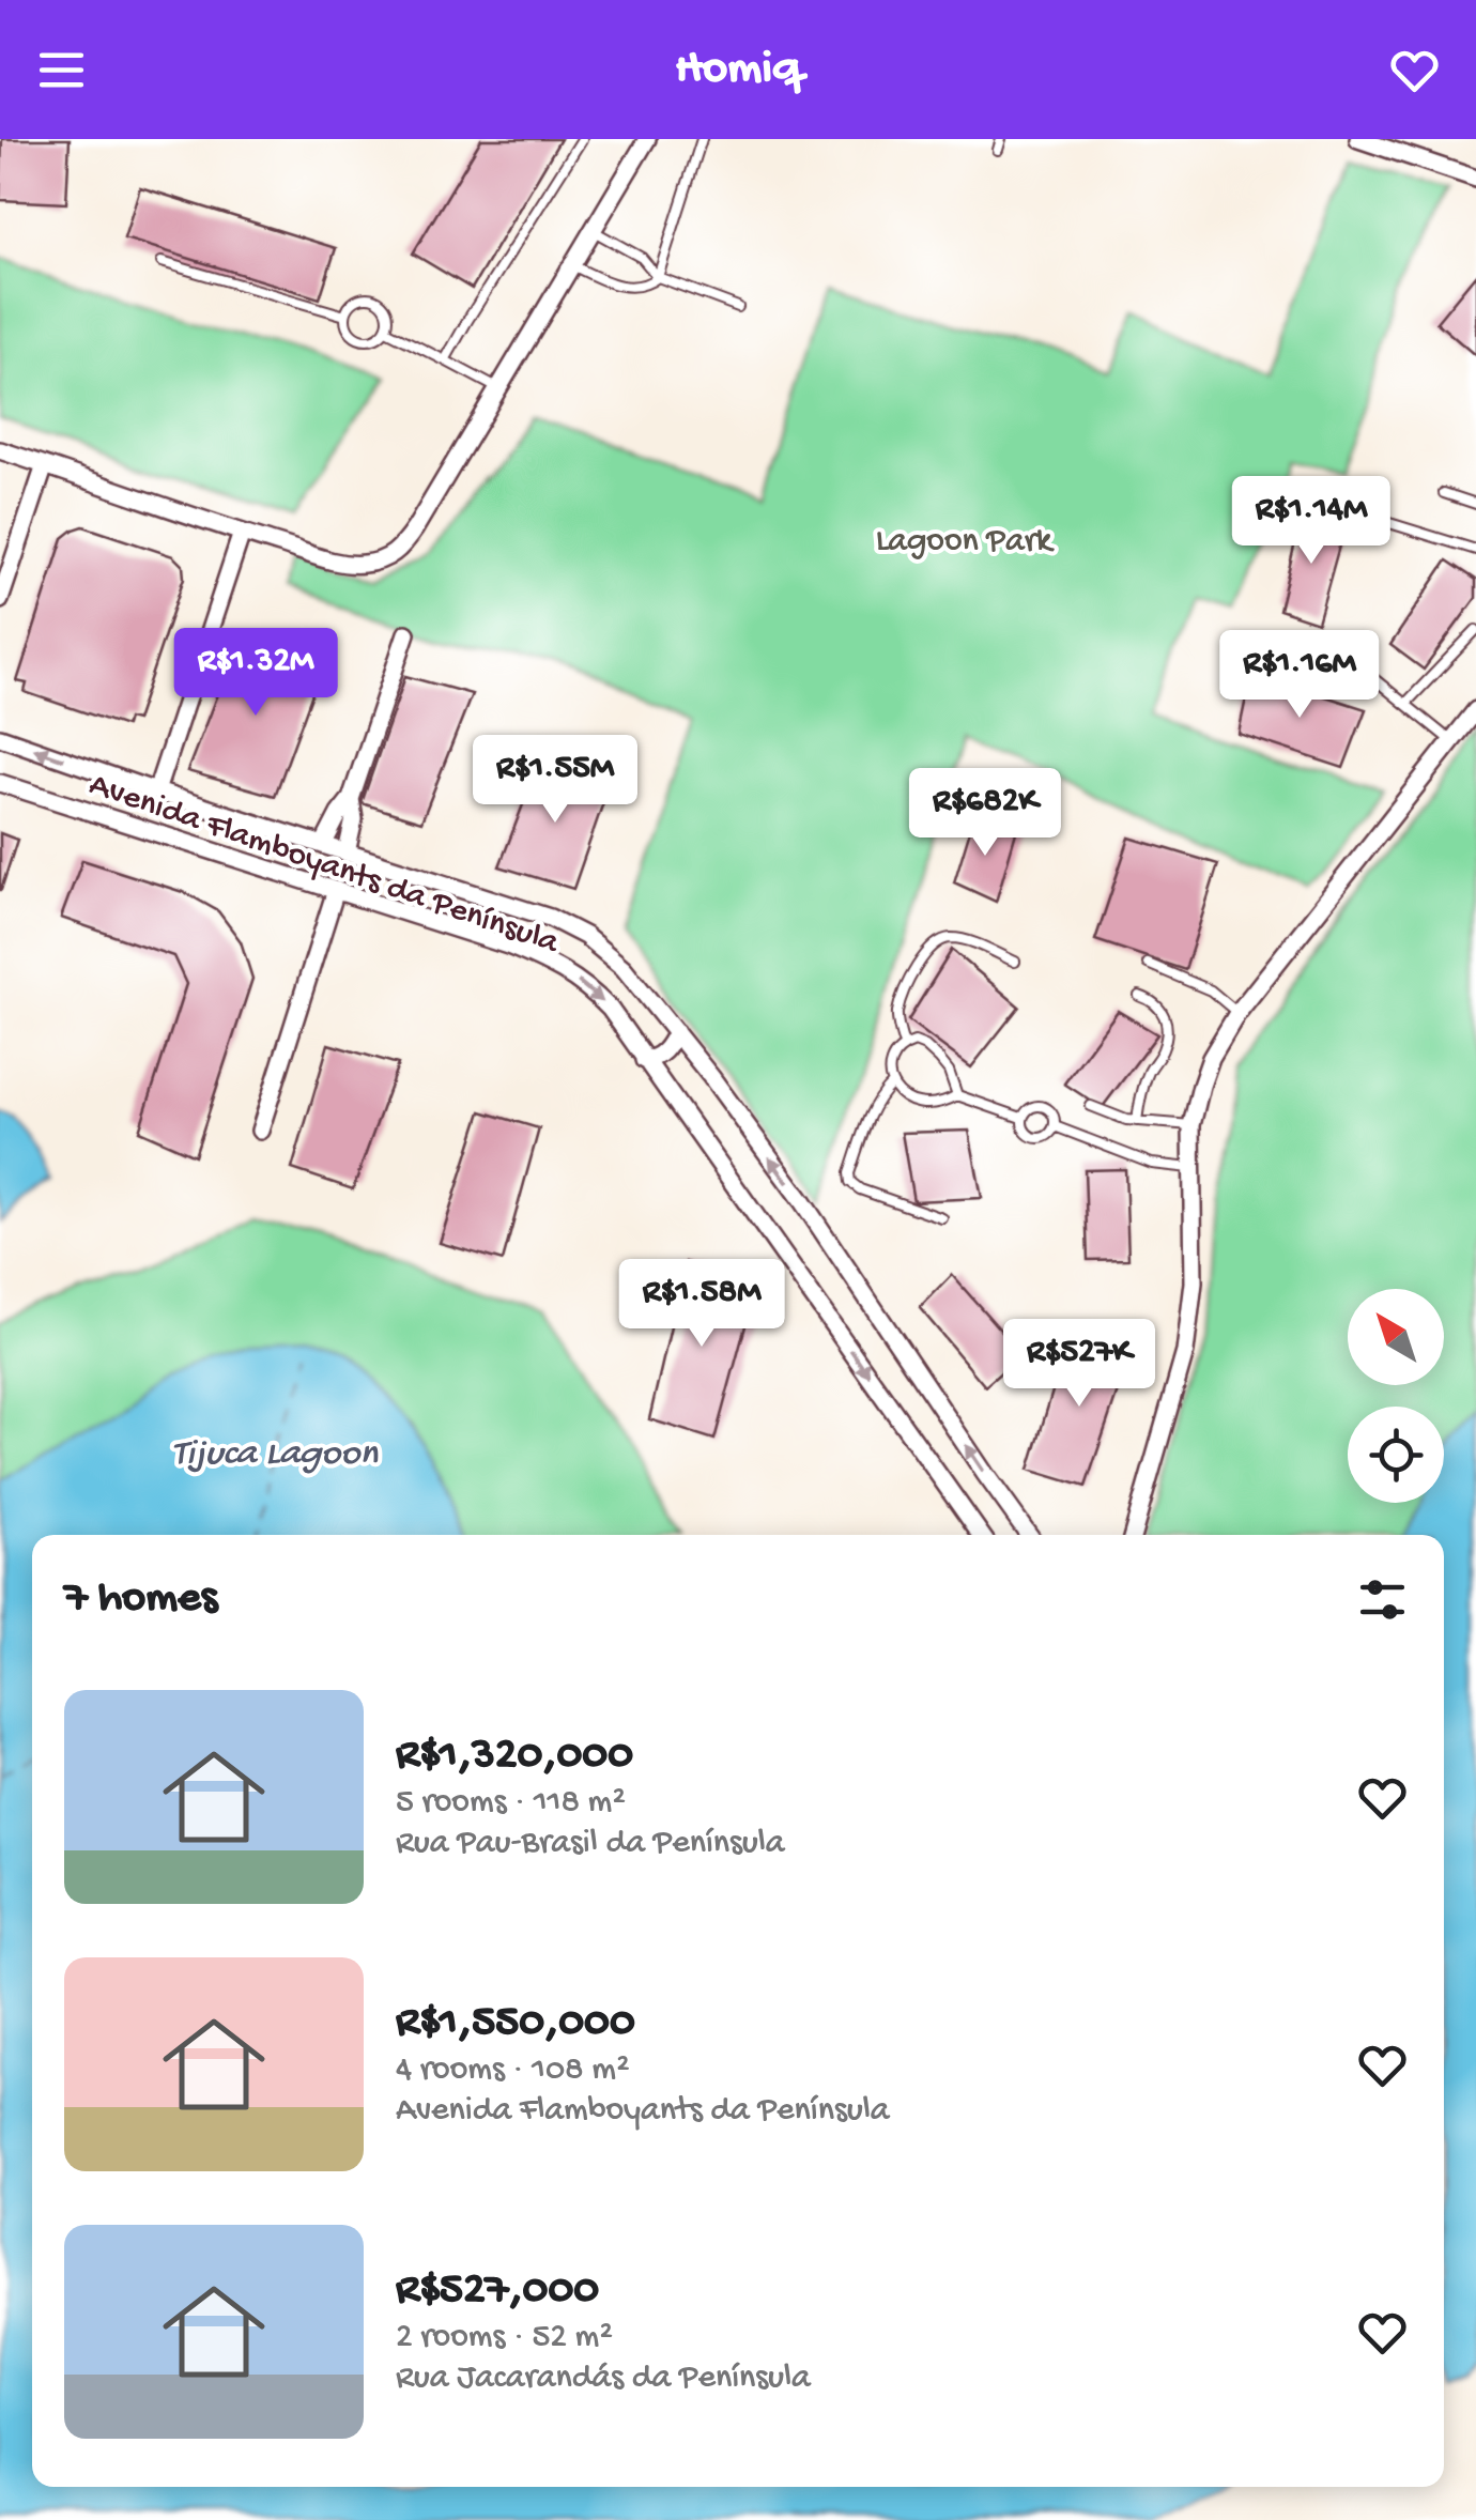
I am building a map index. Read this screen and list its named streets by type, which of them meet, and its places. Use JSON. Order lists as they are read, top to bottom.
{
  "streets": {
    "street": ["Avenida Flamboyants da Península"]
  },
  "water": ["Tijuca Lagoon"],
  "parks": ["Lagoon Park"],
  "north": "top left",
  "page": {
    "header": "Homiq",
    "price": [
      "R$1.14M",
      "R$1.32M",
      "R$1.16M",
      "R$1.55M",
      "R$682K",
      "R$1.58M",
      "R$527K"
    ],
    "heading": "7 homes",
    "list": [
      {
        "name": "R$1,320,000",
        "note": "5 rooms · 118 m² · Rua Pau-Brasil da Península"
      },
      {
        "name": "R$1,550,000",
        "note": "4 rooms · 108 m² · Avenida Flamboyants da Península"
      },
      {
        "name": "R$527,000",
        "note": "2 rooms · 52 m² · Rua Jacarandás da Península"
      }
    ]
  }
}
